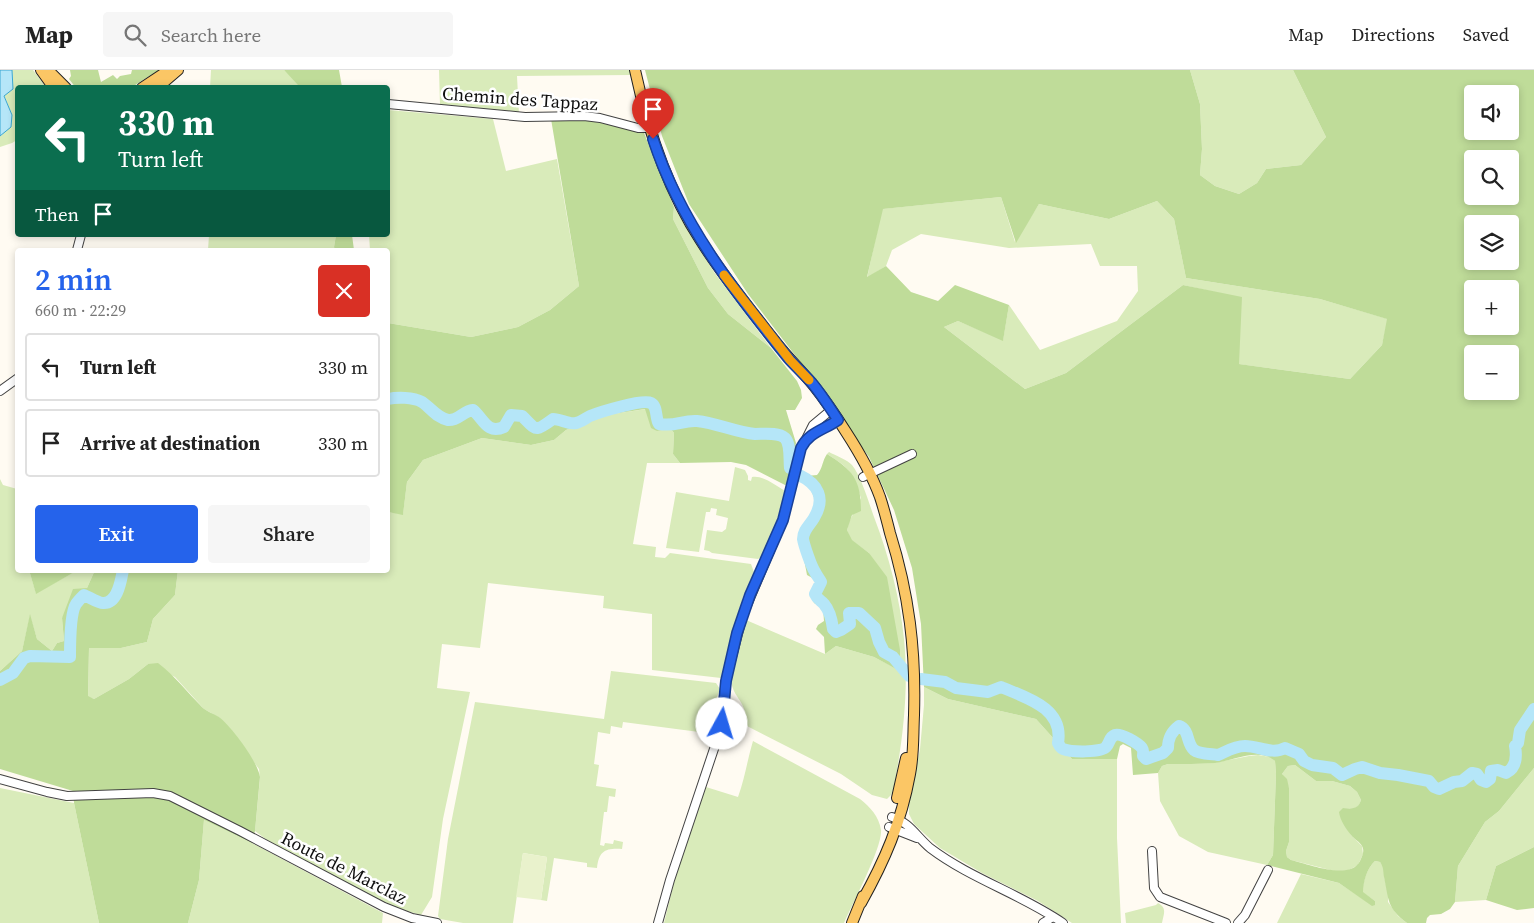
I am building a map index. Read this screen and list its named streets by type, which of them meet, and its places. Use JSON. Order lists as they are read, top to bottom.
{
  "streets": {
    "street": ["Chemin des Tappaz", "Route de Marclaz"]
  },
  "page": {
    "header": "Map",
    "search": "Search here",
    "nav": ["Map", "Directions", "Saved"],
    "map_buttons": ["+", "−"],
    "turn": ["330 m", "Turn left"],
    "then": "Then",
    "heading": ["2 min", "660 m · 22:29"],
    "list": [
      {
        "name": "Turn left",
        "value": "330 m"
      },
      {
        "name": "Arrive at destination",
        "value": "330 m"
      }
    ],
    "buttons": ["Exit", "Share"]
  }
}
